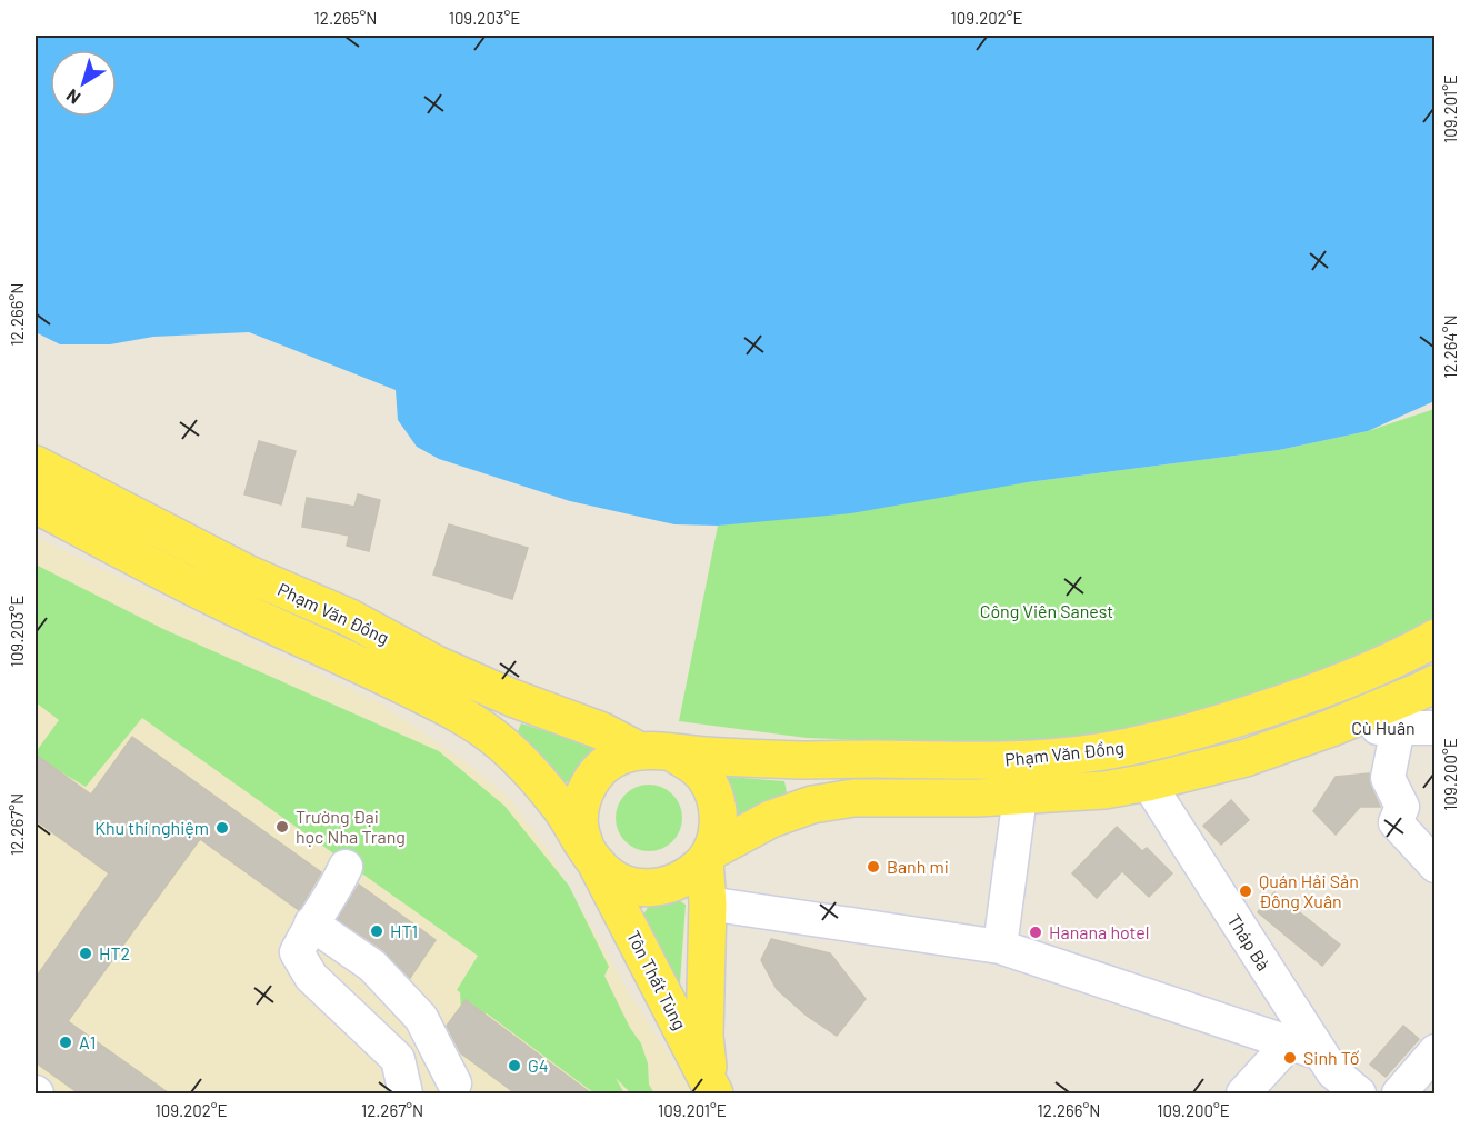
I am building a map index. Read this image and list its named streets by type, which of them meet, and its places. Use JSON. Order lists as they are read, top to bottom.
{
  "streets": {
    "main road": ["Phạm Văn Đồng", "Tôn Thất Tùng"],
    "street": ["Cù Huân", "Tháp Bà"]
  },
  "crossings": [
    ["Phạm Văn Đồng", "Cù Huân"],
    ["Phạm Văn Đồng", "Tháp Bà"],
    ["Phạm Văn Đồng", "Tôn Thất Tùng"]
  ],
  "parks": ["Công Viên Sanest"],
  "places": [
    "Trường Đại học Nha Trang",
    "Khu thí nghiệm",
    "Banh mi",
    "Quán Hải Sản Đông Xuân",
    "HT1",
    "Hanana hotel",
    "HT2",
    "A1",
    "Sinh Tố",
    "G4"
  ],
  "north": "bottom left",
  "coordinates": [
    "12.265°N",
    "109.203°E",
    "109.202°E",
    "109.201°E",
    "12.266°N",
    "12.264°N",
    "109.200°E",
    "12.267°N"
  ]
}
